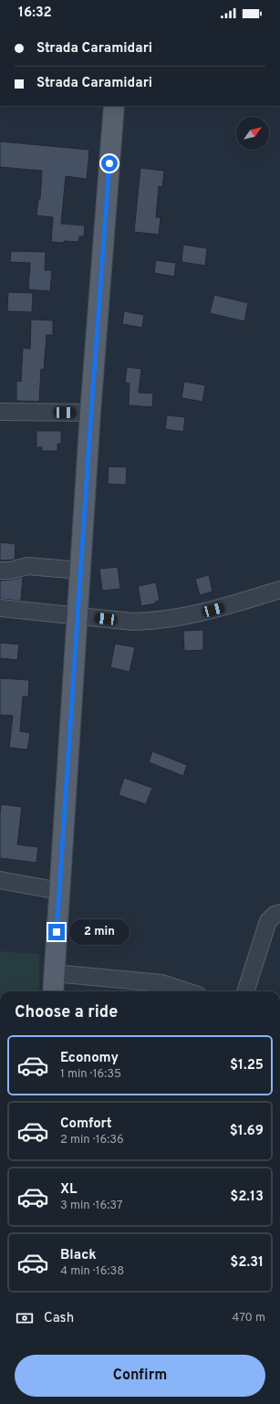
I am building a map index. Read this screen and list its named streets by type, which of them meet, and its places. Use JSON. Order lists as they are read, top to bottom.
{
  "north": "top right",
  "page": {
    "status": "16:32",
    "banner": ["Strada Caramidari", "Strada Caramidari"],
    "bubble": "2 min",
    "heading": "Choose a ride",
    "list": [
      {
        "name": "Economy",
        "note": "1 min · 16:35",
        "value": "$1.25"
      },
      {
        "name": "Comfort",
        "note": "2 min · 16:36",
        "value": "$1.69"
      },
      {
        "name": "XL",
        "note": "3 min · 16:37",
        "value": "$2.13"
      },
      {
        "name": "Black",
        "note": "4 min · 16:38",
        "value": "$2.31"
      }
    ],
    "pay": ["Cash", "470 m"],
    "buttons": "Confirm"
  }
}
